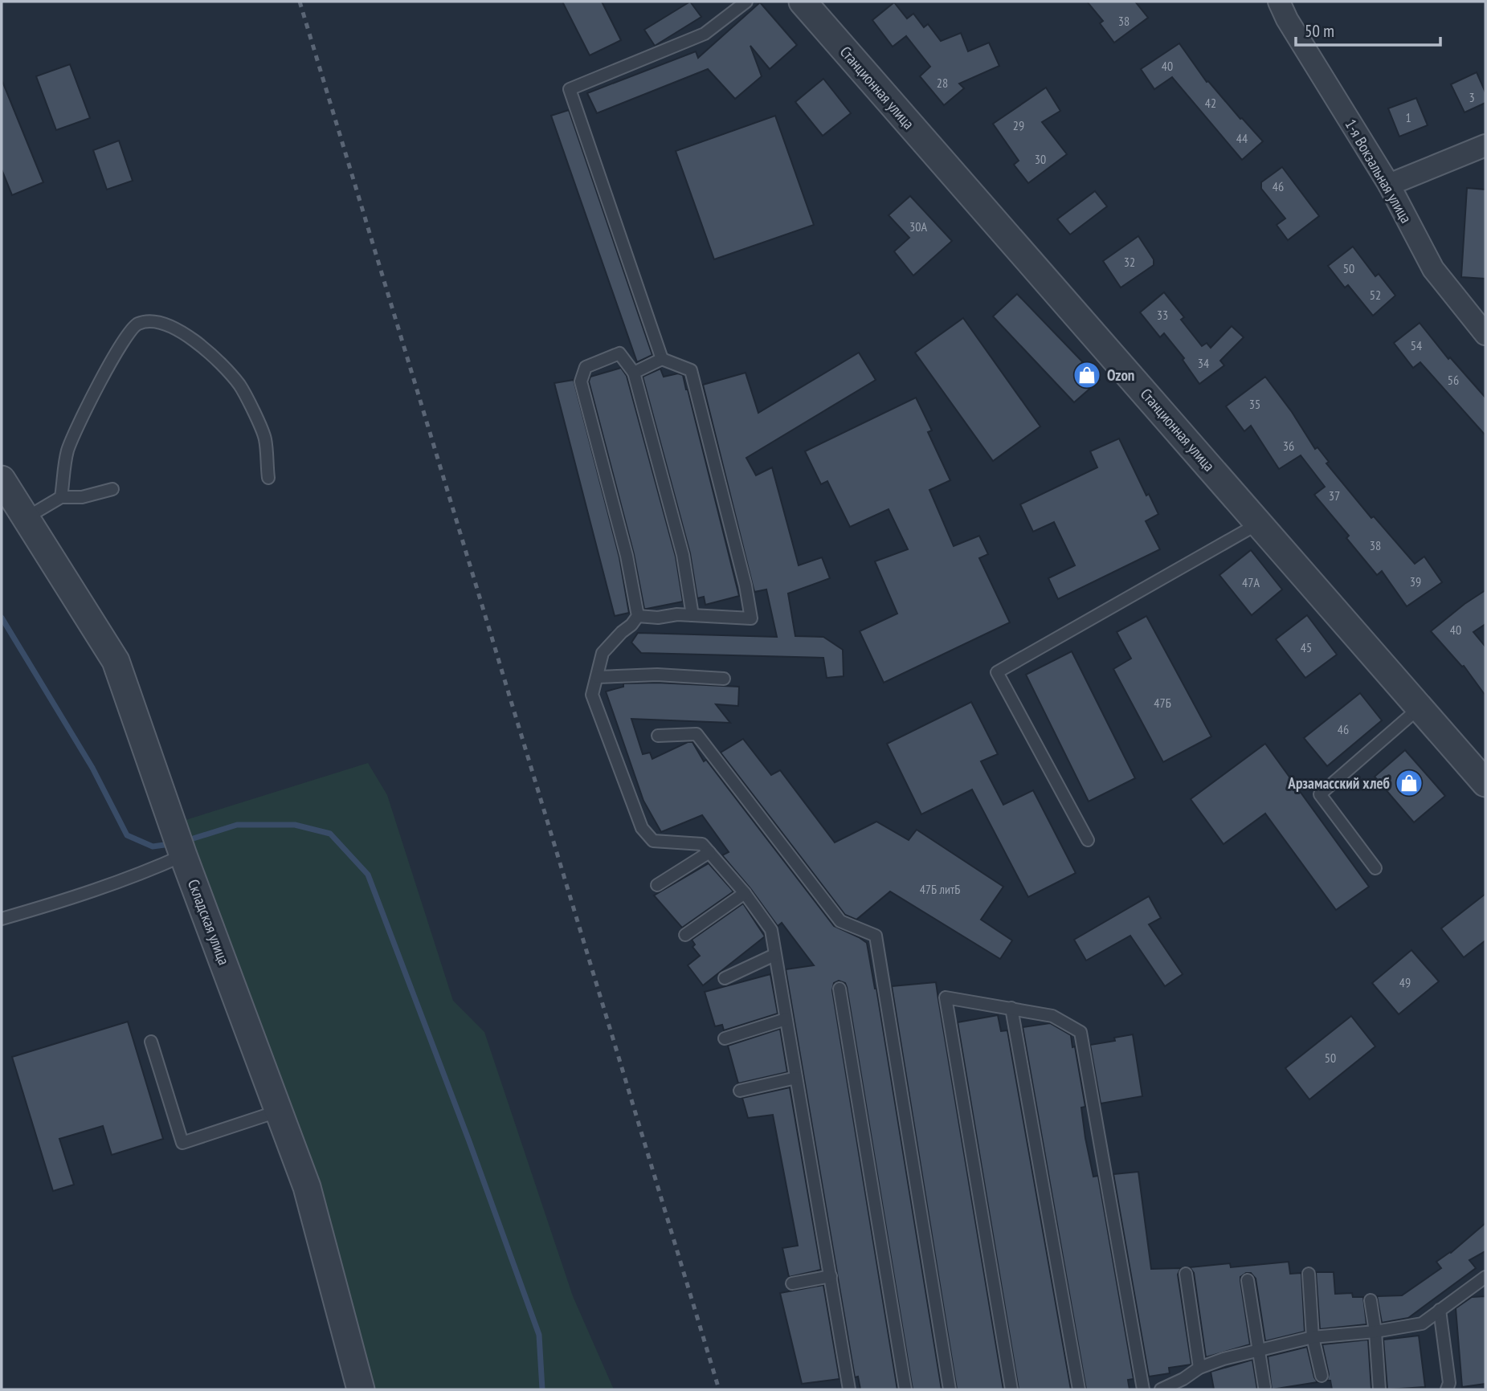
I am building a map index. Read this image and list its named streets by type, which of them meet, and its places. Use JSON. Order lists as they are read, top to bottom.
{
  "streets": {
    "street": ["Станционная улица", "1-я Вокзальная улица", "Складская улица"]
  },
  "places": {
    "shop": ["Ozon", "Арзамасский хлеб"]
  },
  "house_numbers": [
    "38",
    "40",
    "28",
    "3",
    "42",
    "1",
    "29",
    "44",
    "30",
    "46",
    "30А",
    "32",
    "50",
    "52",
    "33",
    "54",
    "34",
    "56",
    "35",
    "36",
    "37",
    "38",
    "39",
    "47А",
    "40",
    "45",
    "47Б",
    "46",
    "47Б литБ",
    "49",
    "50"
  ],
  "scale_bar": "50 m"
}
